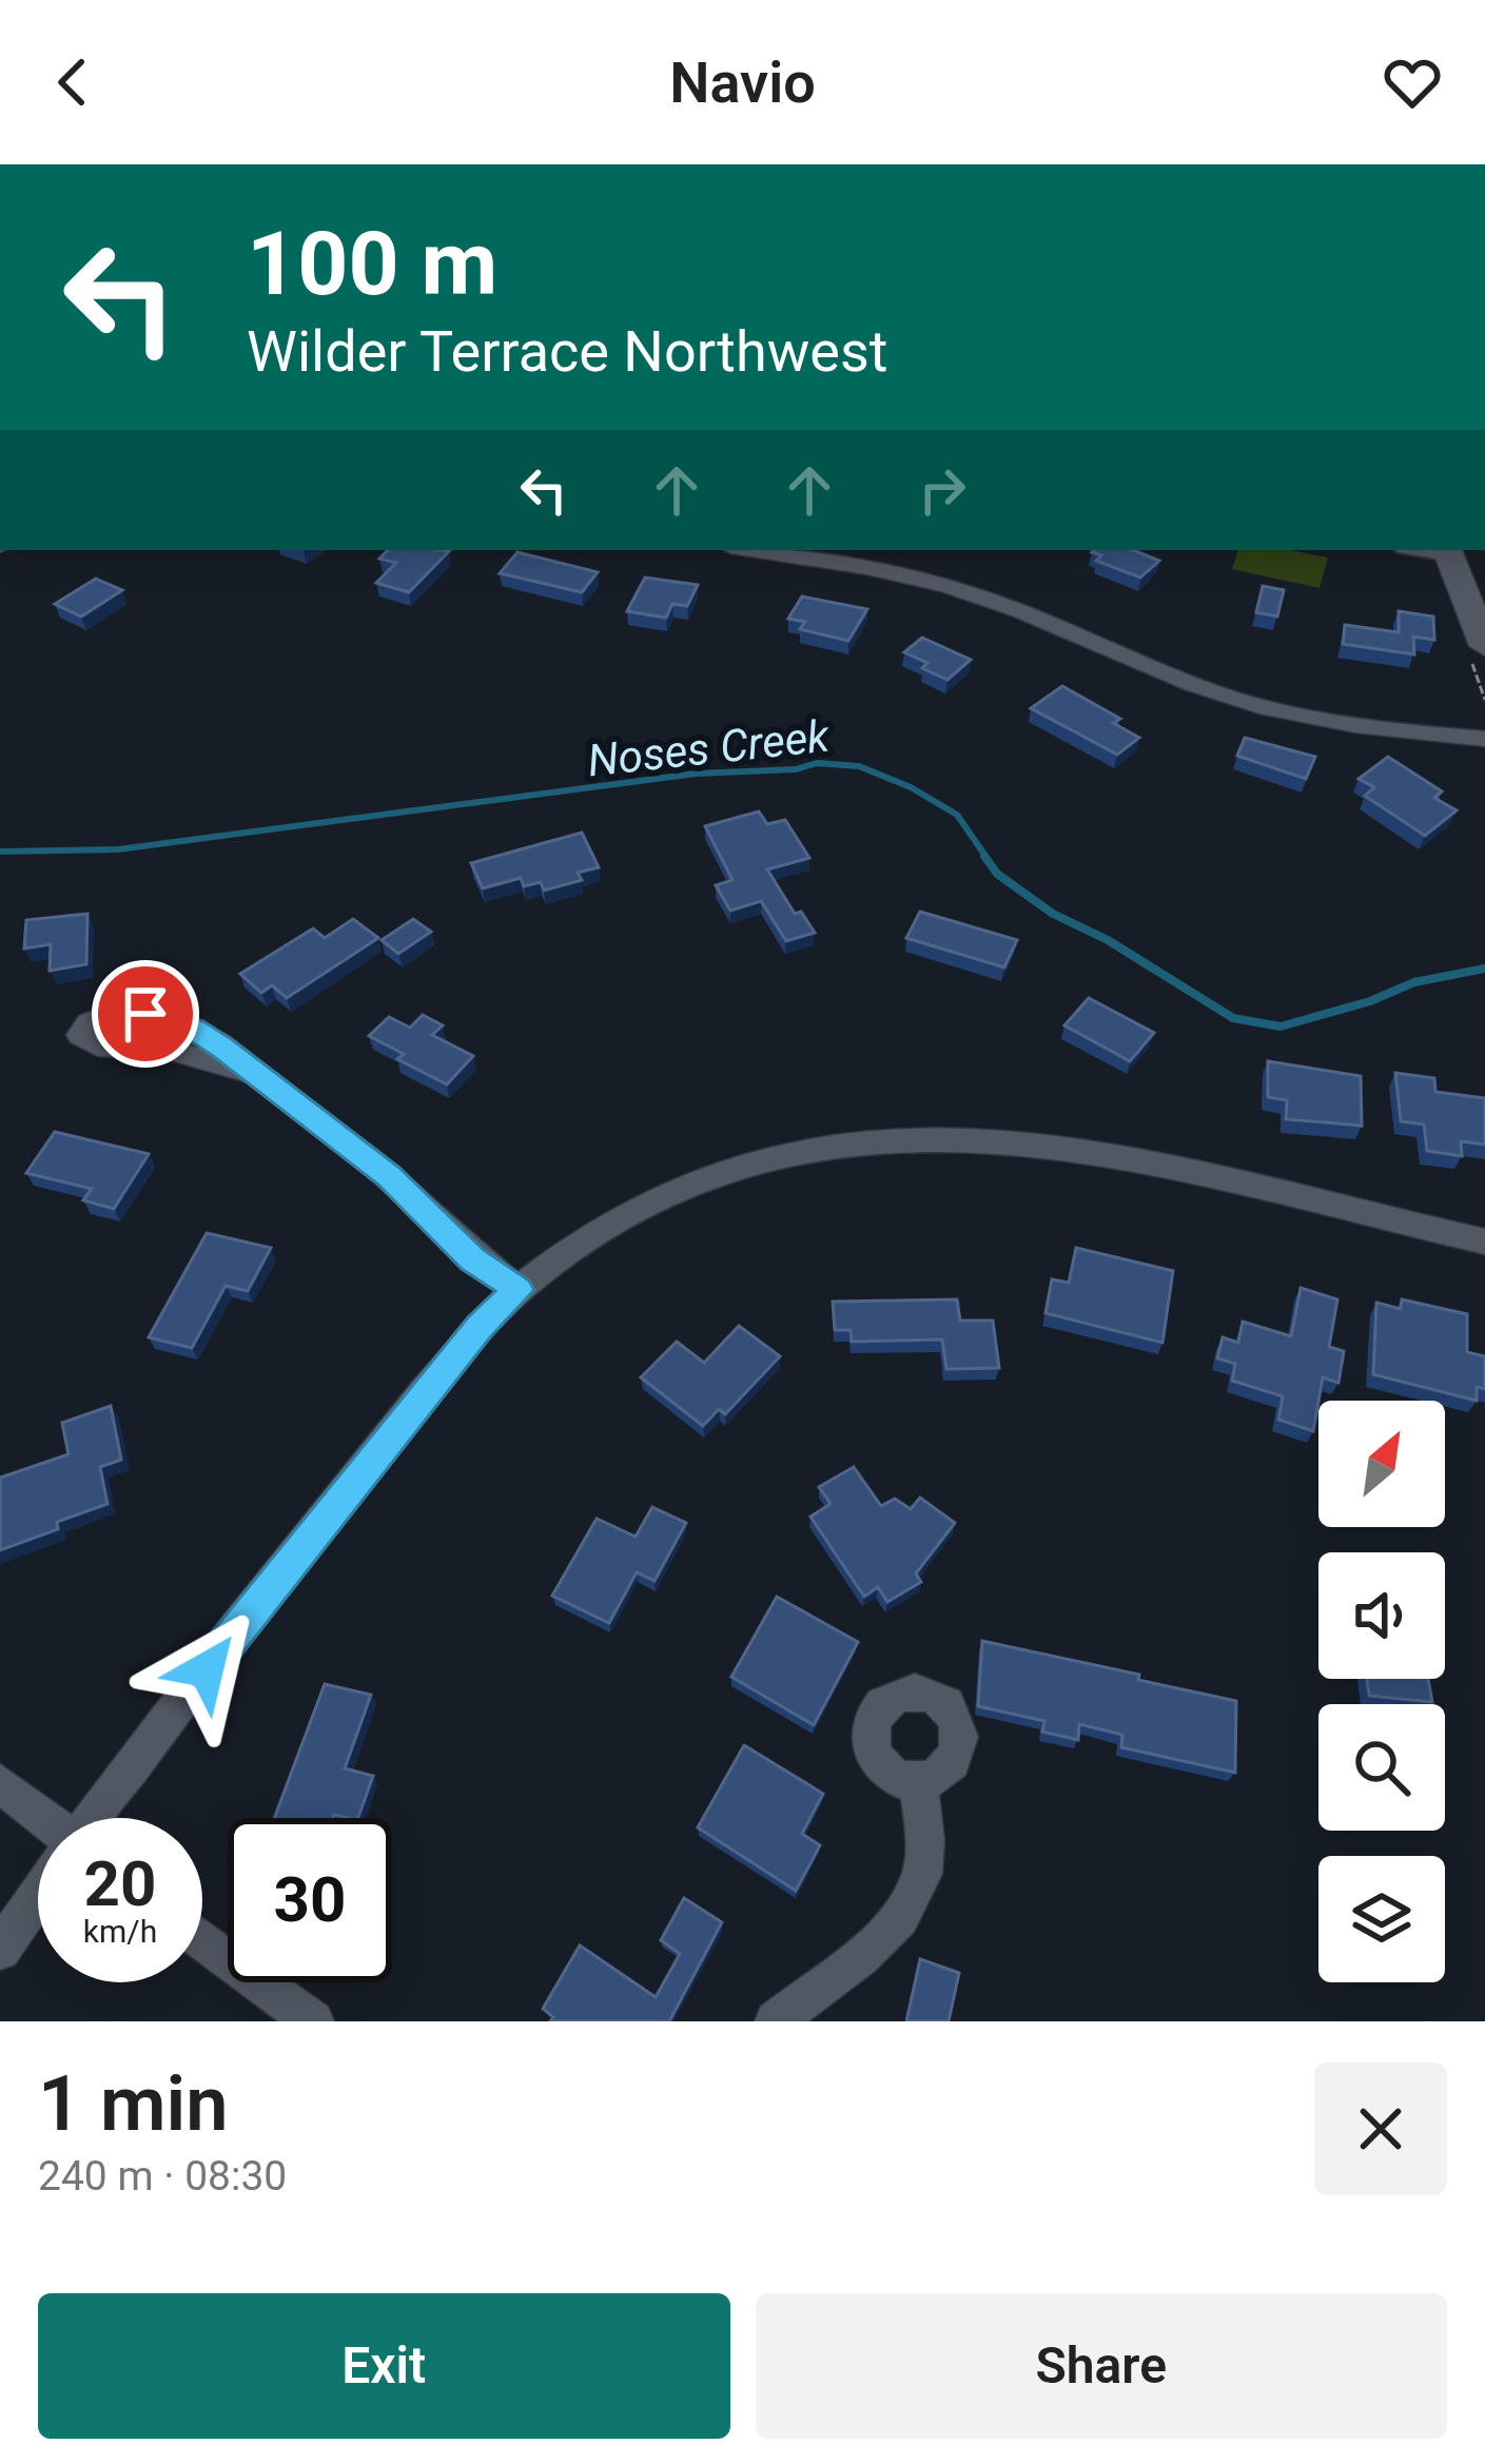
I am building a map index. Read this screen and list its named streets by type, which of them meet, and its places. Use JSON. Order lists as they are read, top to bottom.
{
  "water": ["Noses Creek"],
  "north": "top right",
  "page": {
    "header": "Navio",
    "turn": ["100 m", "Wilder Terrace Northwest"],
    "speed": "20 km/h",
    "limit": "30",
    "heading": ["1 min", "240 m · 08:30"],
    "buttons": ["Exit", "Share"]
  }
}
